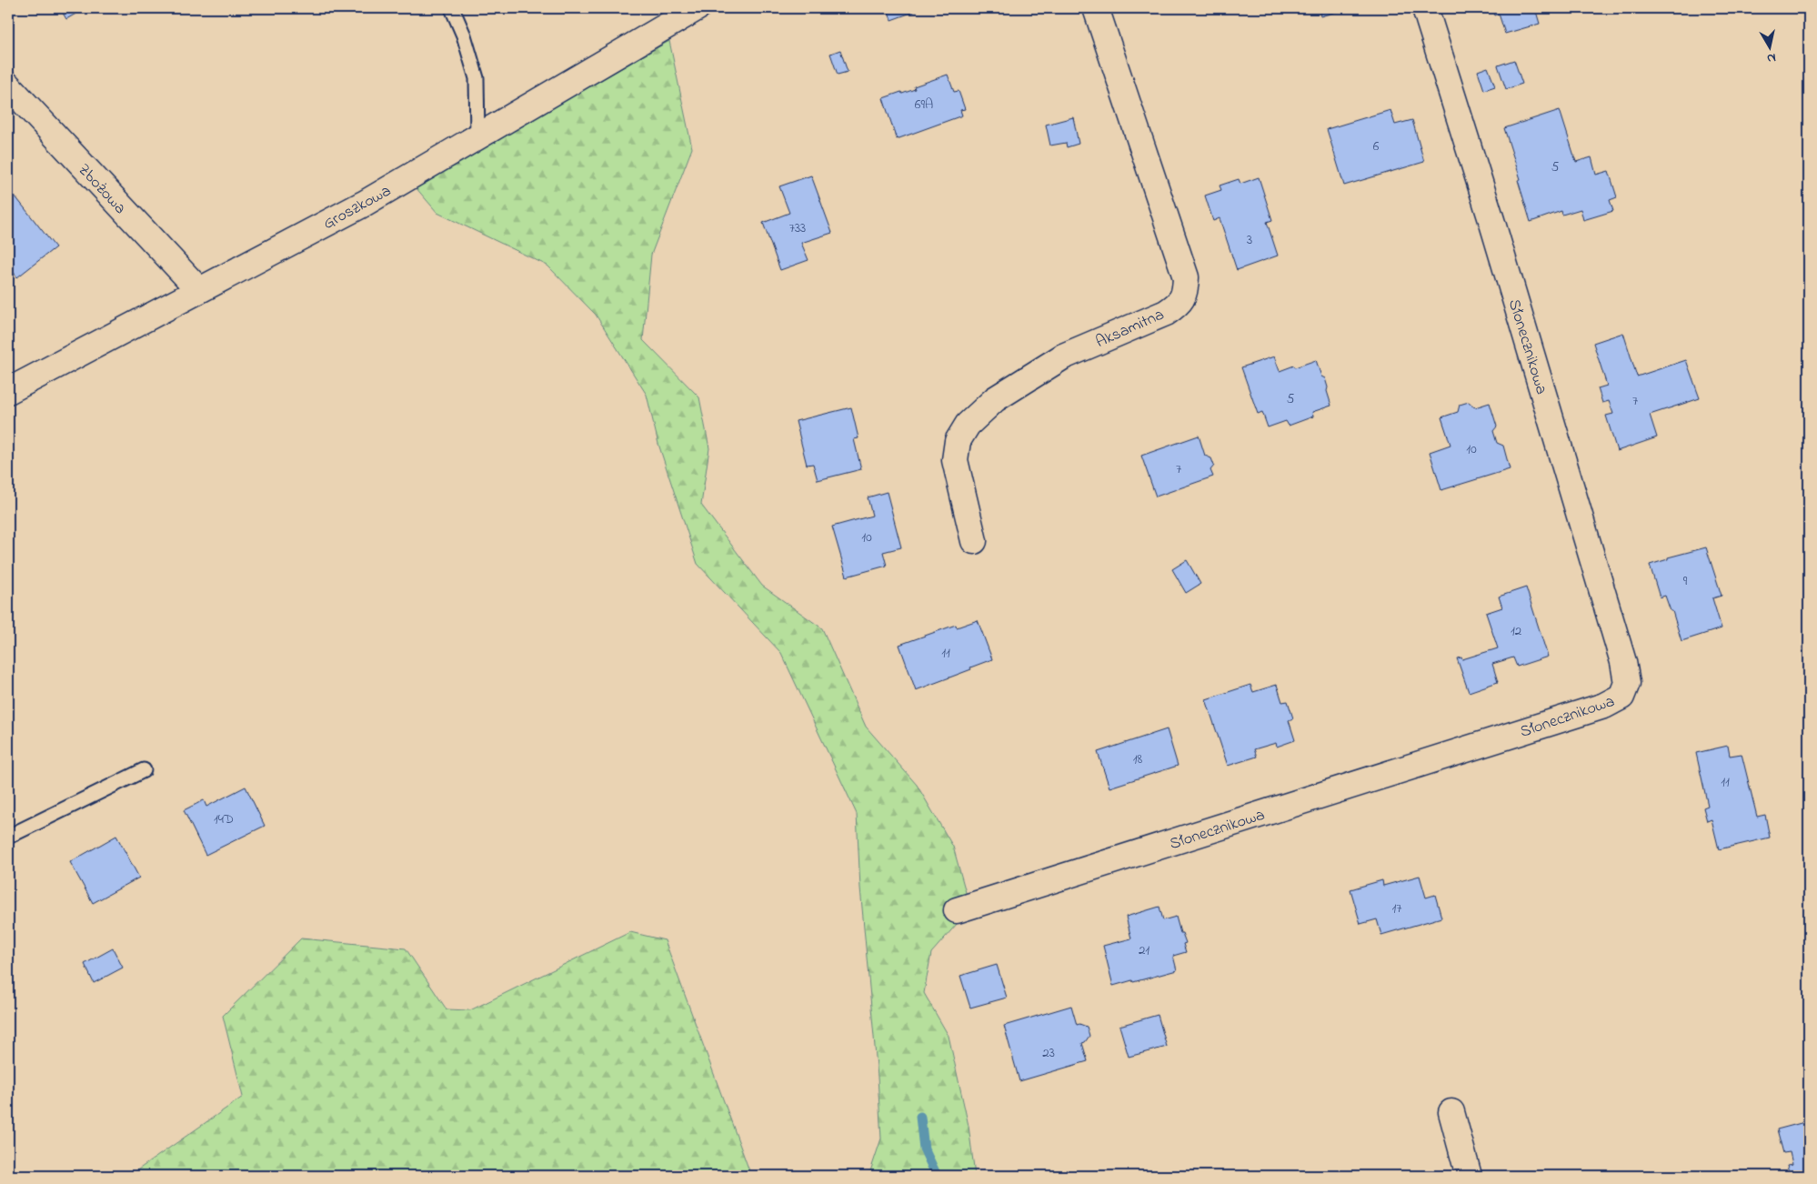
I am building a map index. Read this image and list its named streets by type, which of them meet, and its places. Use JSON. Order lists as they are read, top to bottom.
{
  "streets": {
    "street": [
      "Zbożowa",
      "Groszkowa",
      "Aksamitna",
      "Słonecznikowa"
    ]
  },
  "crossings": [
    ["Zbożowa", "Groszkowa"]
  ],
  "house_numbers": [
    "69A",
    "6",
    "5",
    "733",
    "3",
    "5",
    "7",
    "10",
    "7",
    "10",
    "9",
    "12",
    "11",
    "18",
    "11",
    "14D",
    "17",
    "21",
    "23"
  ],
  "north": "bottom"
}
